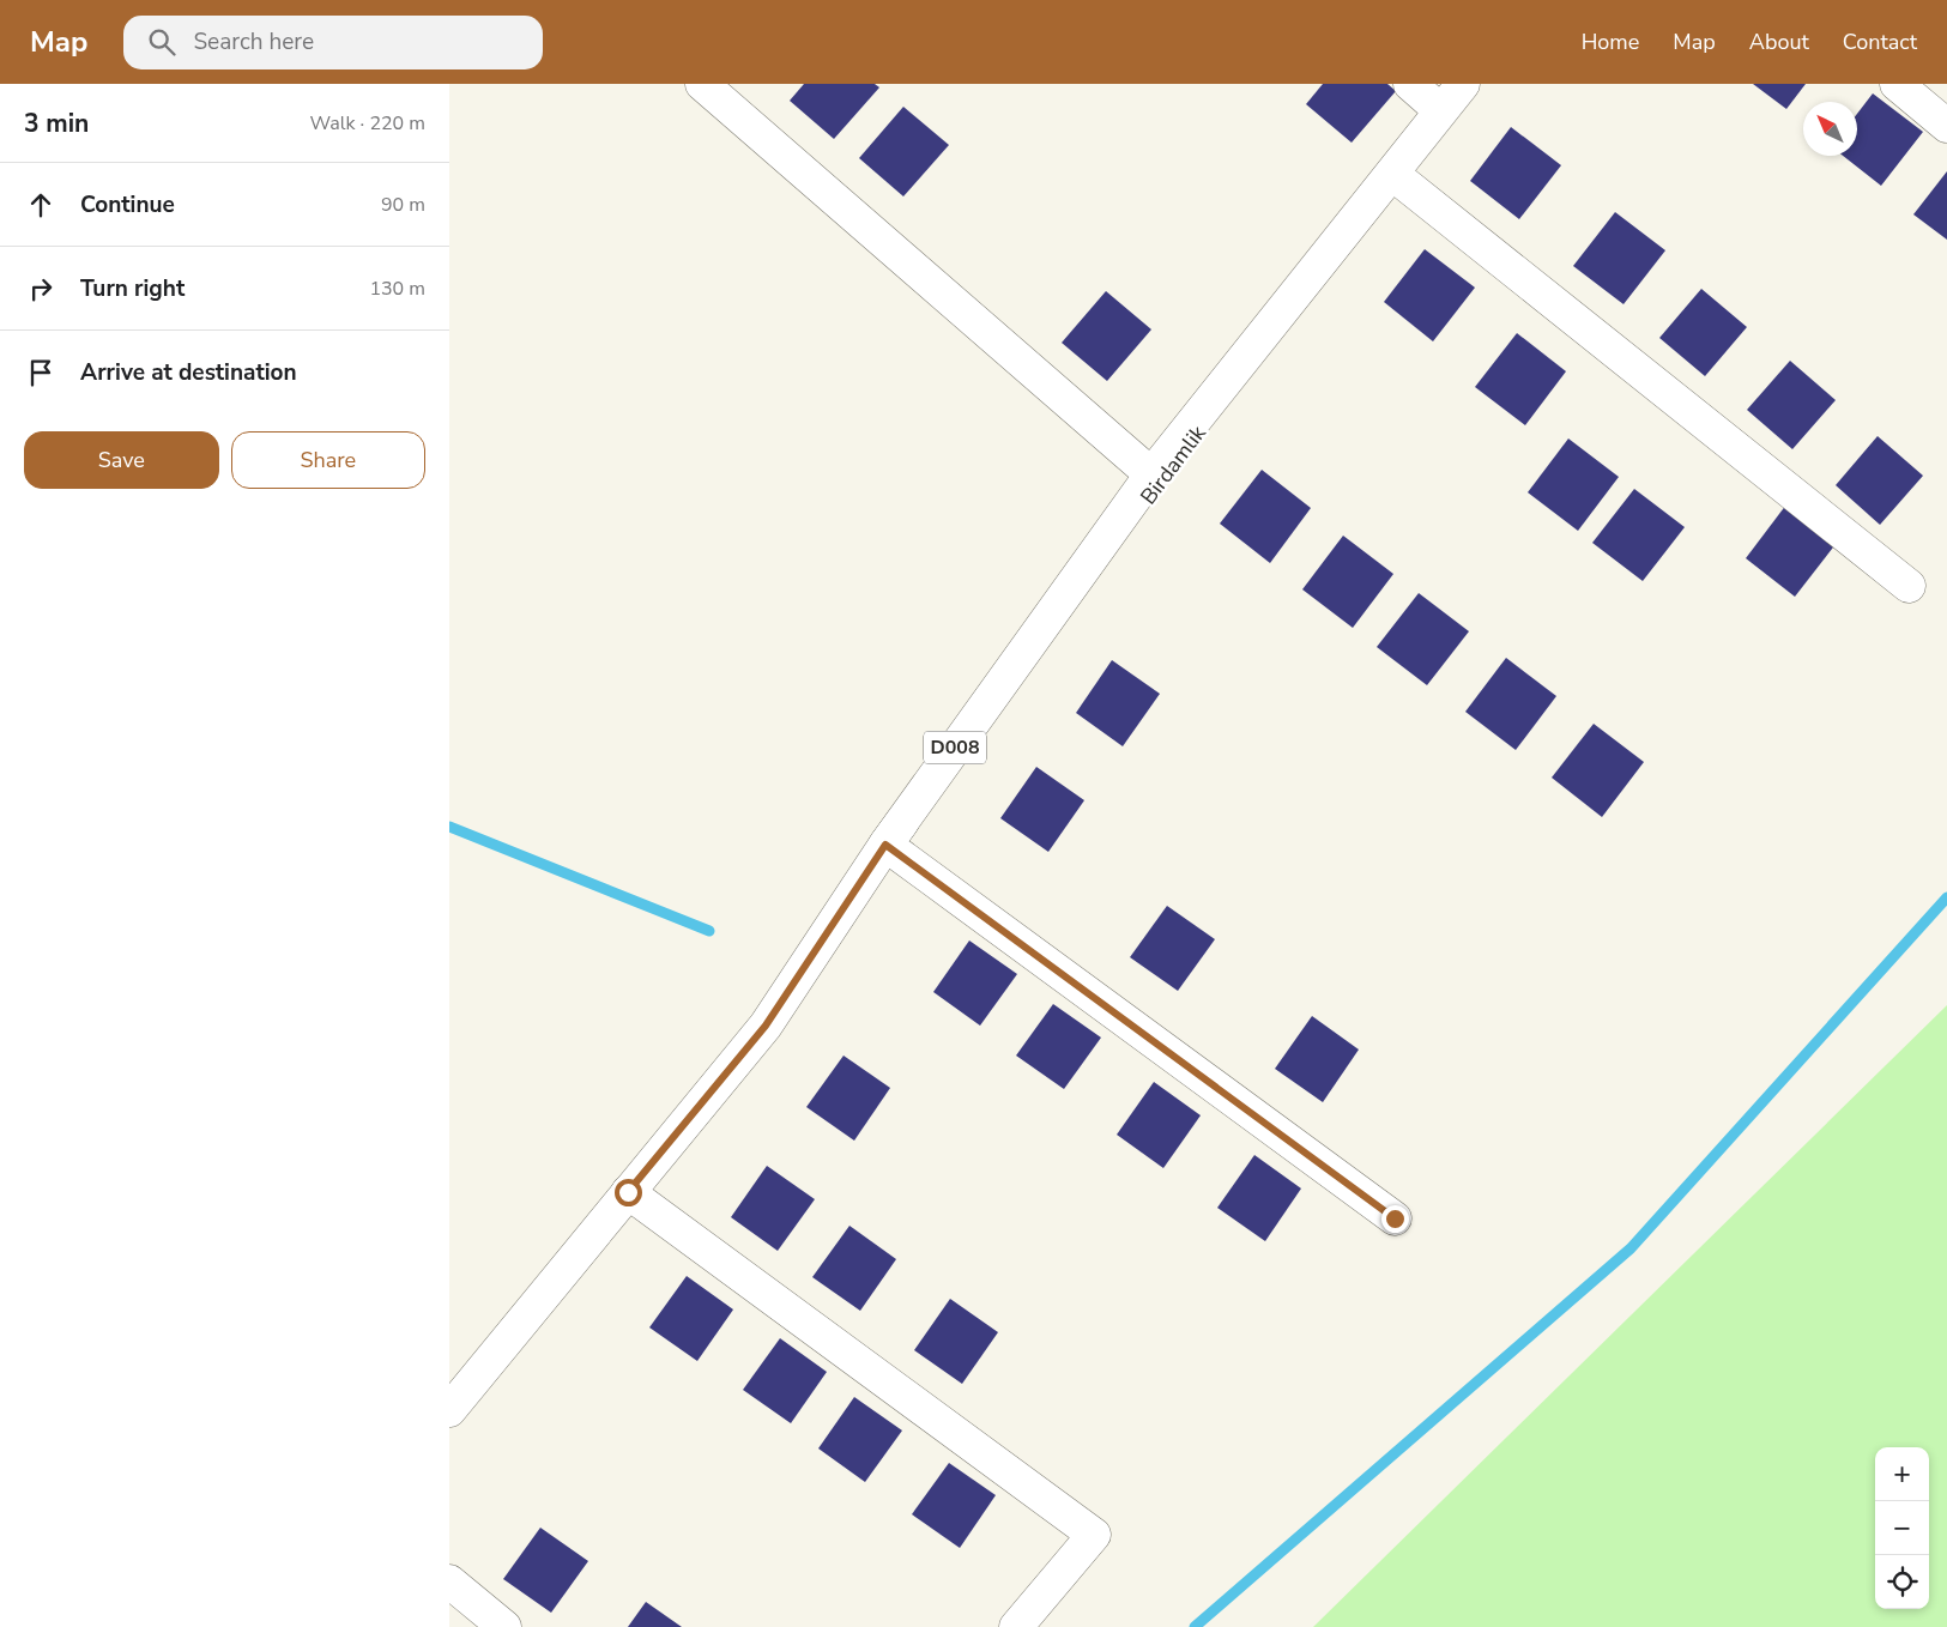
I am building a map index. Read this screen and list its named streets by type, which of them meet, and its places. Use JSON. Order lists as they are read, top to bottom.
{
  "streets": {
    "street": ["Birdamlik", "D008"]
  },
  "crossings": [
    ["Birdamlik", "D008"]
  ],
  "north": "top left",
  "page": {
    "header": "Map",
    "search": "Search here",
    "nav": [
      "Home",
      "Map",
      "About",
      "Contact"
    ],
    "heading": ["3 min", "Walk · 220 m"],
    "list": [
      ["Continue", "90 m"],
      ["Turn right", "130 m"],
      "Arrive at destination"
    ],
    "buttons": ["Save", "Share"],
    "map_buttons": ["+", "−"]
  }
}
